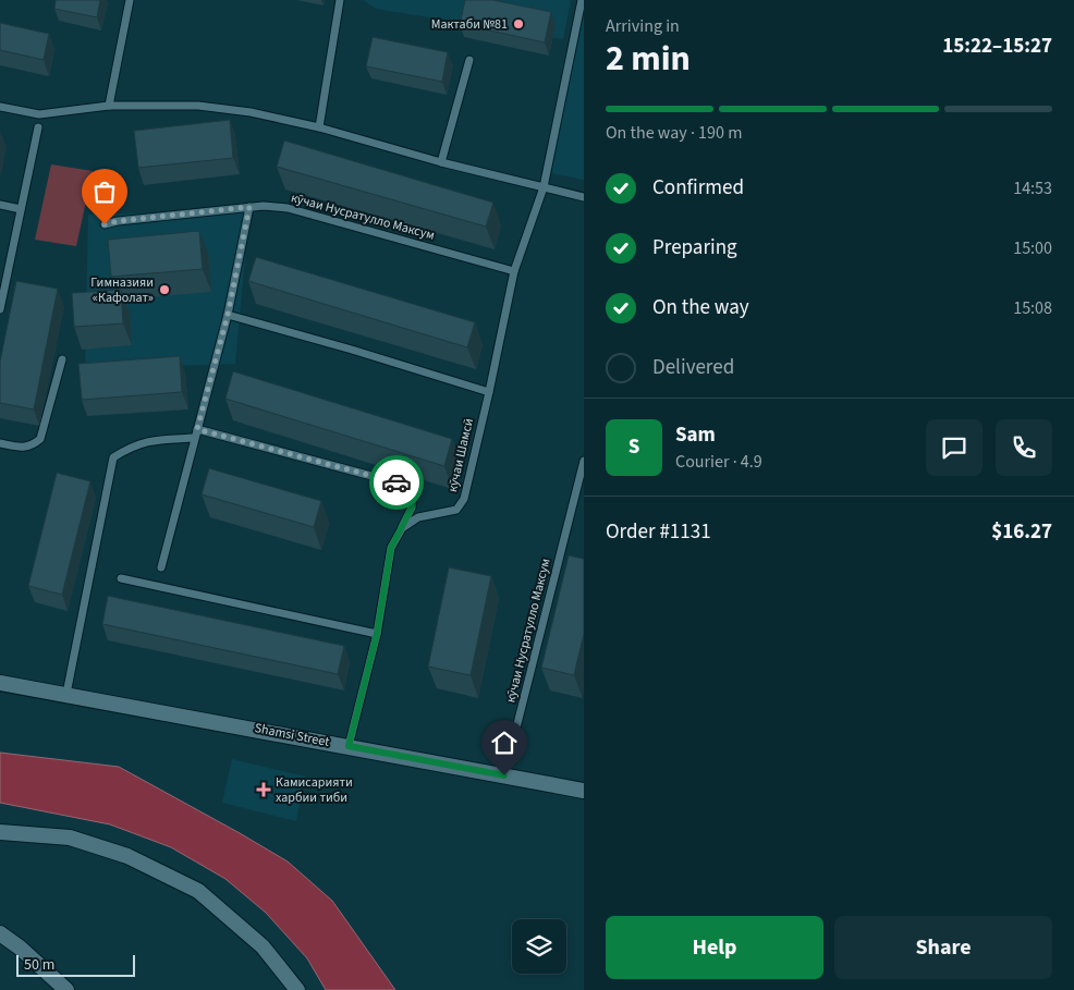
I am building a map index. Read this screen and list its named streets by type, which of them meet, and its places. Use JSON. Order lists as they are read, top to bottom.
{
  "streets": {
    "street": ["Shamsi Street"],
    "lane": ["кӯчаи Нусратулло Максум", "кӯчаи Шамсӣ"]
  },
  "crossings": [
    ["кӯчаи Нусратулло Максум", "Shamsi Street"]
  ],
  "places": {
    "other": ["Мактаби №81", "Гимназияи «Кафолат»"],
    "health": ["Камисарияти харбии тиби"]
  },
  "scale_bar": "50 m",
  "page": {
    "heading": ["2 min", "Arriving in", "15:22–15:27"],
    "panel": [
      "Sam",
      "Courier · 4.9",
      "Order #1131",
      "$16.27"
    ],
    "bar": "On the way · 190 m",
    "list": [
      ["Confirmed", "14:53"],
      ["Preparing", "15:00"],
      ["On the way", "15:08"],
      "Delivered"
    ],
    "round": "S",
    "buttons": ["Help", "Share"],
    "scale": "50 m"
  }
}
